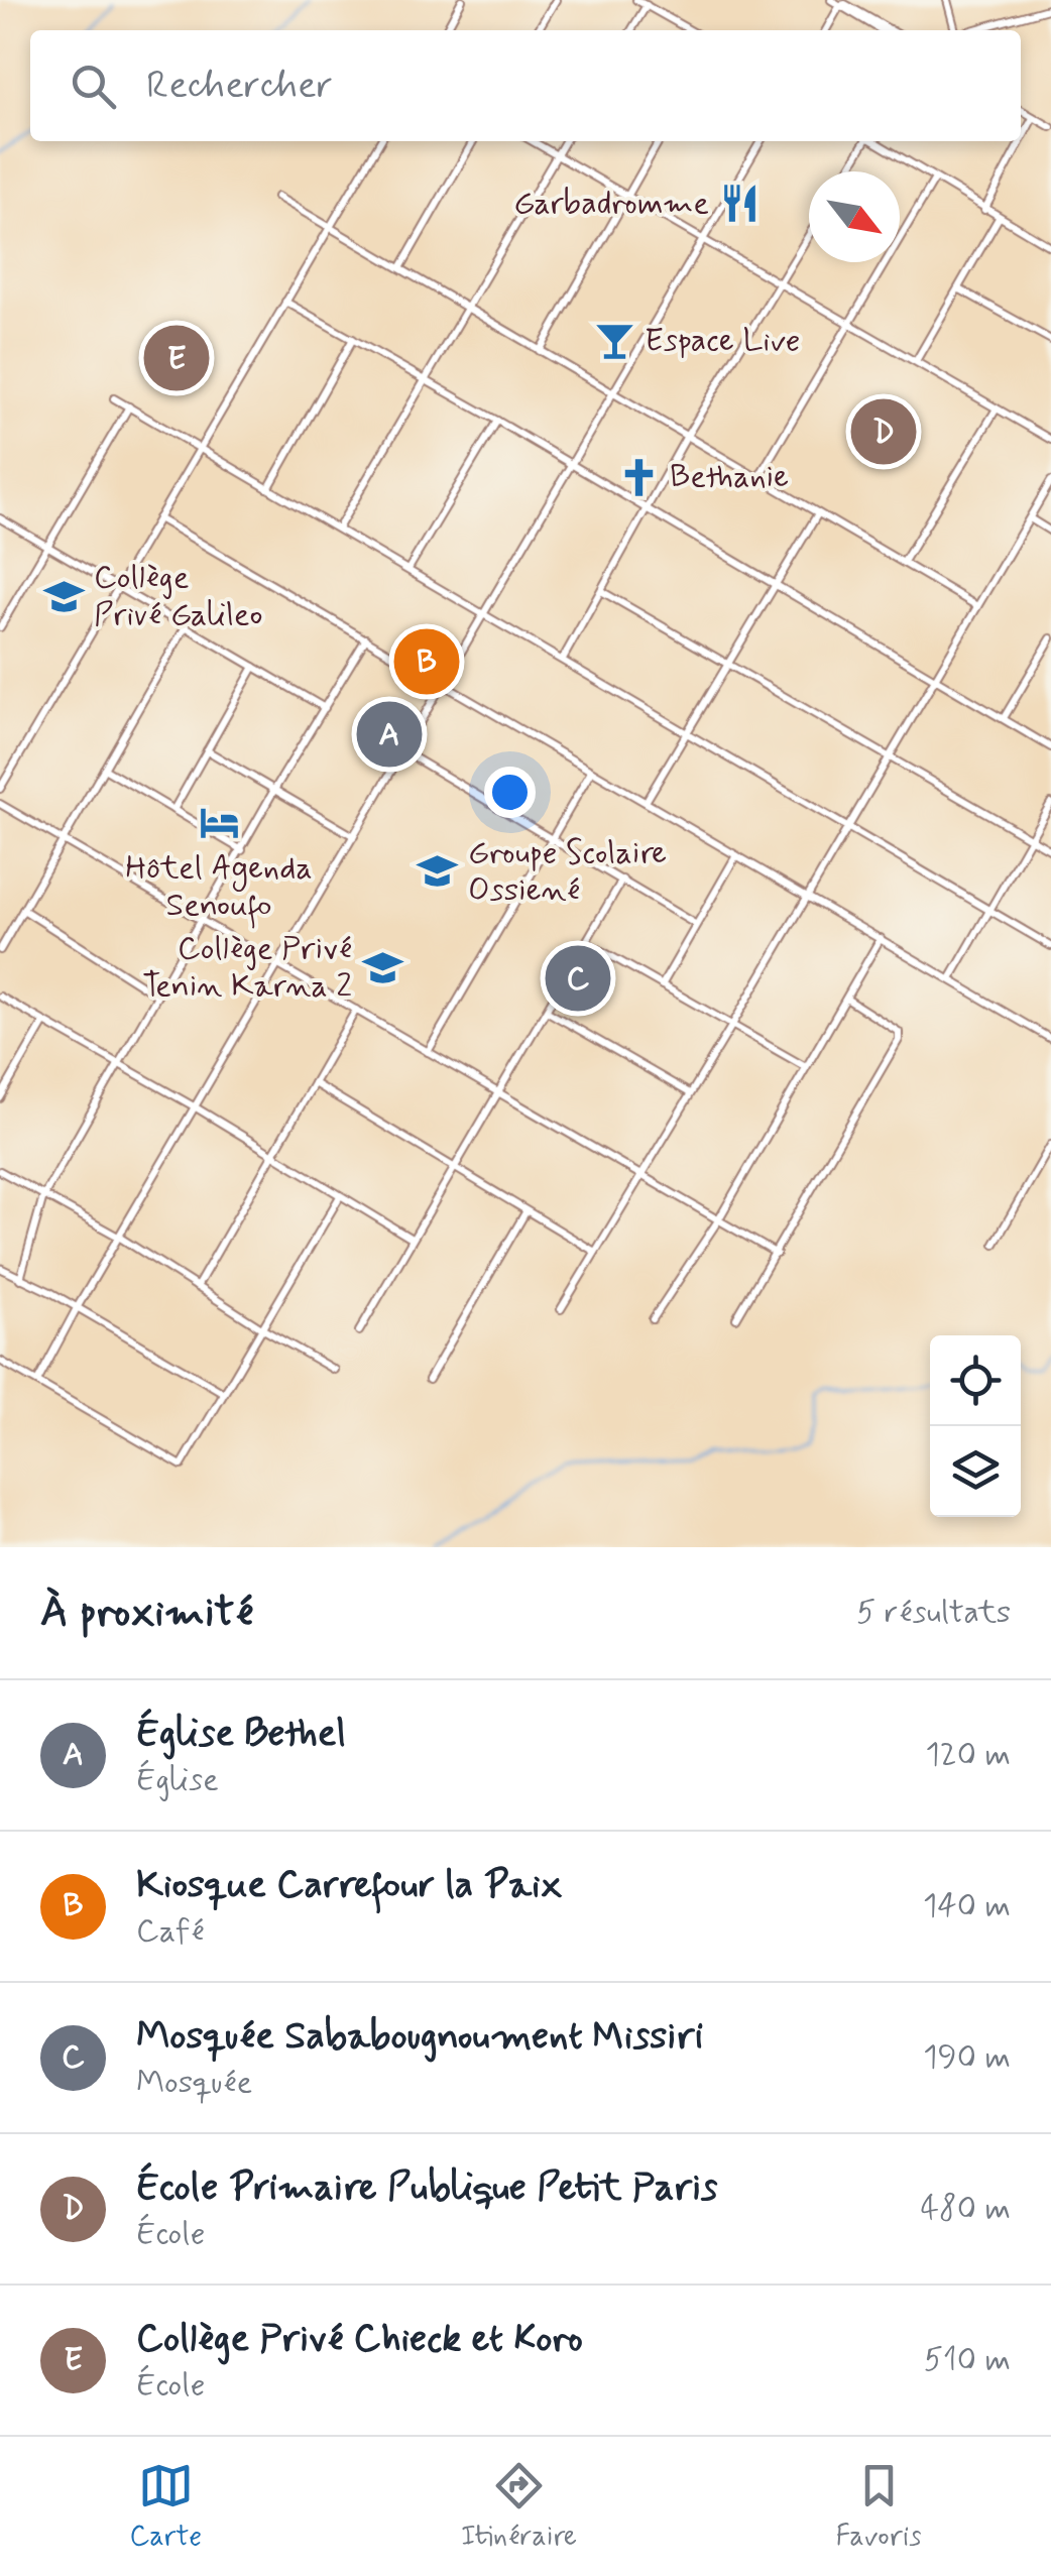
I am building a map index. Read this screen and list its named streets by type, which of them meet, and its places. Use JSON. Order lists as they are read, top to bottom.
{
  "places": {
    "restaurant": ["Garbadromme"],
    "bar": ["Espace Live"],
    "church": ["Bethanie"],
    "school or university": ["Collège Privé Galileo", "Groupe Scolaire Ossiené", "Collège Privé Tenin Karna 2"],
    "hotel": ["Hôtel Agenda Senoufo"]
  },
  "north": "bottom right",
  "page": {
    "search": "Rechercher",
    "pins": [
      "E",
      "D",
      "B",
      "A",
      "C"
    ],
    "heading": ["À proximité", "5 résultats"],
    "list": [
      {
        "mark": "A",
        "name": "Église Bethel",
        "note": "Église",
        "value": "120 m"
      },
      {
        "mark": "B",
        "name": "Kiosque Carrefour la Paix",
        "note": "Café",
        "value": "140 m"
      },
      {
        "mark": "C",
        "name": "Mosquée Sababougnoument Missiri",
        "note": "Mosquée",
        "value": "190 m"
      },
      {
        "mark": "D",
        "name": "École Primaire Publique Petit Paris",
        "note": "École",
        "value": "480 m"
      },
      {
        "mark": "E",
        "name": "Collège Privé Chieck et Koro",
        "note": "École",
        "value": "510 m"
      }
    ],
    "nav": ["Carte", "Itinéraire", "Favoris"]
  }
}
